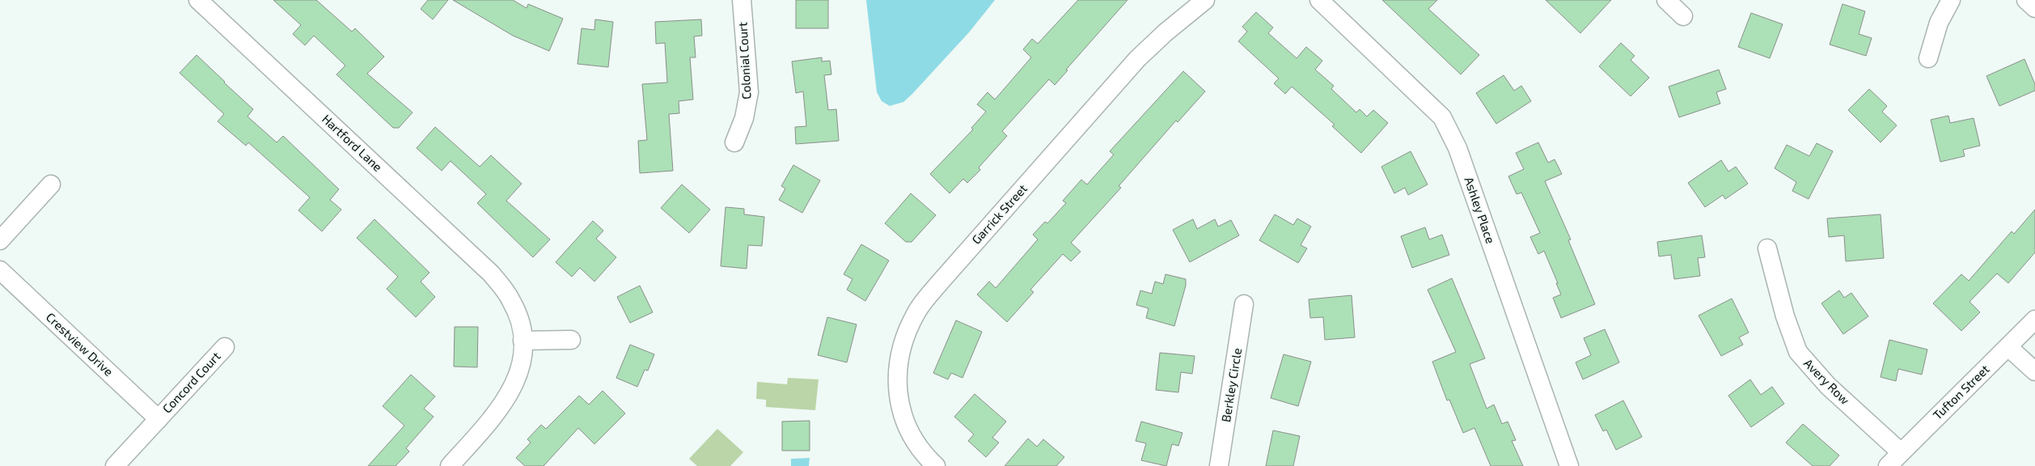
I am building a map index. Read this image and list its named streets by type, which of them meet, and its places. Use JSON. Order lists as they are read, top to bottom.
{
  "streets": {
    "street": [
      "Colonial Court",
      "Hartford Lane",
      "Ashley Place",
      "Garrick Street",
      "Crestview Drive",
      "Avery Row",
      "Concord Court",
      "Berkley Circle",
      "Tufton Street"
    ]
  },
  "crossings": [
    ["Crestview Drive", "Concord Court"],
    ["Avery Row", "Tufton Street"]
  ]
}
